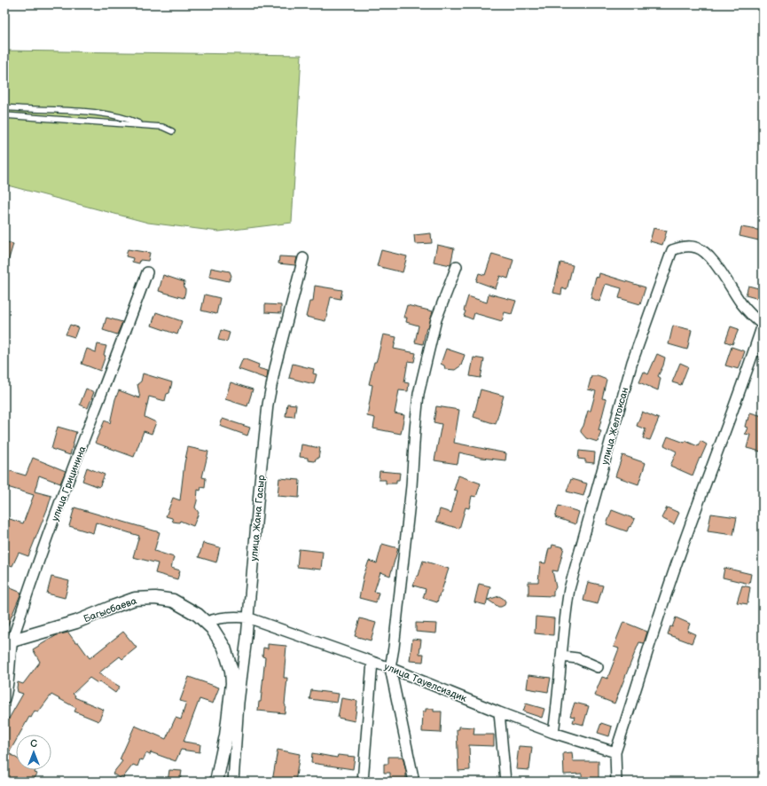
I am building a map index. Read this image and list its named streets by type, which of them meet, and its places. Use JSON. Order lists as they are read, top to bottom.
{
  "streets": {
    "street": [
      "улица Желтоксан",
      "улица Грицинина",
      "улица Жана Гасыр",
      "Багысбаева",
      "улица Тауелсиздик"
    ]
  },
  "crossings": [
    ["улица Желтоксан", "улица Тауелсиздик"],
    ["улица Грицинина", "Багысбаева"],
    ["улица Жана Гасыр", "Багысбаева"],
    ["улица Жана Гасыр", "улица Тауелсиздик"],
    ["Багысбаева", "улица Тауелсиздик"]
  ],
  "north": "top"
}
